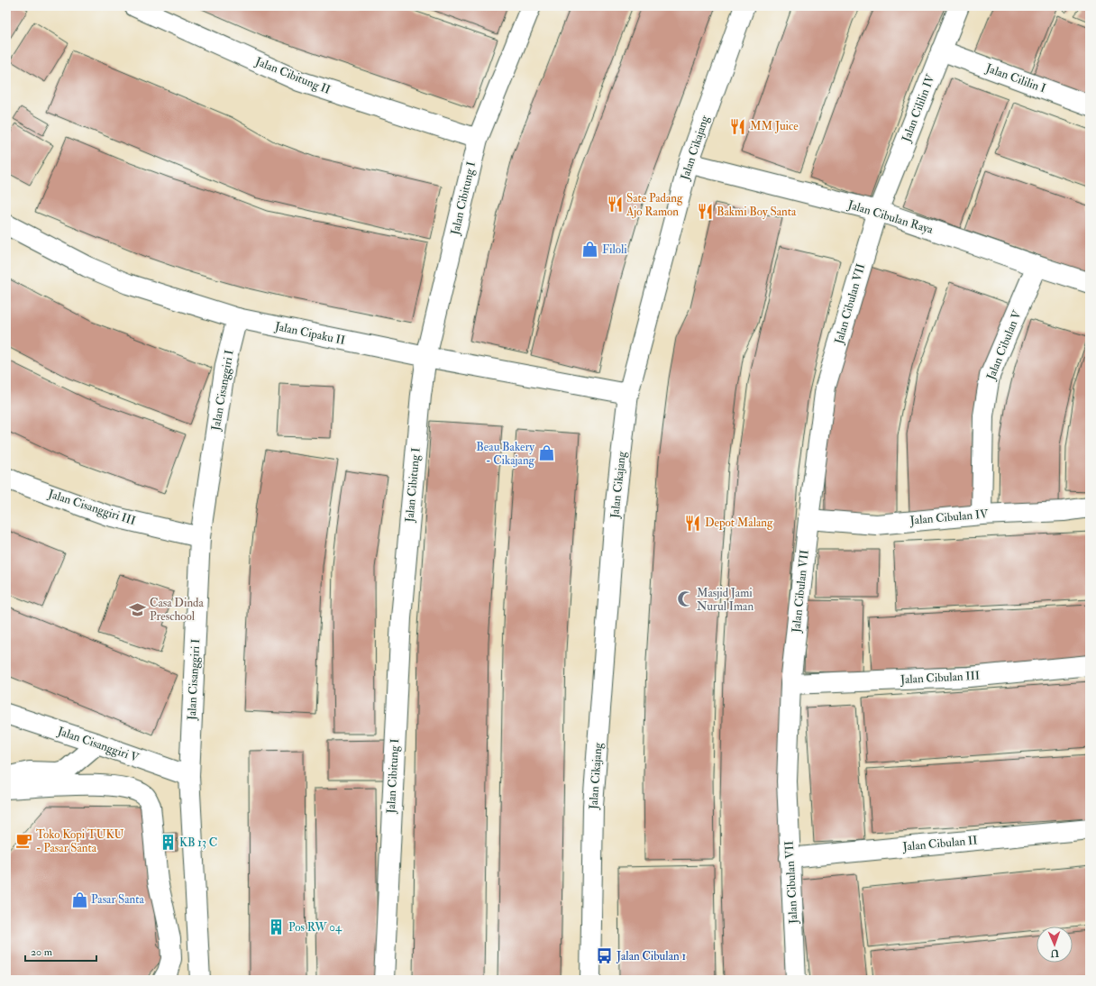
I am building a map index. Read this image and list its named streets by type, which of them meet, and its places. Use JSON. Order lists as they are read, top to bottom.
{
  "streets": {
    "street": [
      "Jalan Cibitung II",
      "Jalan Cililin I",
      "Jalan Cililin IV",
      "Jalan Cikajang",
      "Jalan Cibitung I",
      "Jalan Cibulan Raya",
      "Jalan Cibulan VII",
      "Jalan Cipaku II",
      "Jalan Cibulan V",
      "Jalan Cisanggiri I",
      "Jalan Cisanggiri III",
      "Jalan Cibulan IV",
      "Jalan Cibulan III",
      "Jalan Cisanggiri V",
      "Jalan Cibulan II"
    ]
  },
  "crossings": [
    ["Jalan Cibitung II", "Jalan Cibitung I"],
    ["Jalan Cililin I", "Jalan Cililin IV"],
    ["Jalan Cililin IV", "Jalan Cibulan Raya"],
    ["Jalan Cililin IV", "Jalan Cibulan VII"],
    ["Jalan Cikajang", "Jalan Cibulan Raya"],
    ["Jalan Cikajang", "Jalan Cipaku II"],
    ["Jalan Cibitung I", "Jalan Cipaku II"],
    ["Jalan Cibulan Raya", "Jalan Cibulan VII"],
    ["Jalan Cibulan Raya", "Jalan Cibulan V"],
    ["Jalan Cibulan VII", "Jalan Cibulan IV"],
    ["Jalan Cibulan VII", "Jalan Cibulan III"],
    ["Jalan Cibulan VII", "Jalan Cibulan II"],
    ["Jalan Cipaku II", "Jalan Cisanggiri I"],
    ["Jalan Cibulan V", "Jalan Cibulan IV"],
    ["Jalan Cisanggiri I", "Jalan Cisanggiri III"],
    ["Jalan Cisanggiri I", "Jalan Cisanggiri V"]
  ],
  "places": {
    "restaurant": [
      "MM Juice",
      "Sate Padang Ajo Ramon",
      "Bakmi Boy Santa",
      "Depot Malang"
    ],
    "shop": ["Filoli", "Beau Bakery - Cikajang", "Pasar Santa"],
    "mosque": ["Masjid Jami Nurul Iman"],
    "school or university": ["Casa Dinda Preschool"],
    "cafe": ["Toko Kopi TUKU - Pasar Santa"],
    "building": ["KB 13 C", "Pos RW 04"],
    "bus stop": ["Jalan Cibulan 1"]
  },
  "scale_bar": "20 m",
  "north": "bottom"
}
